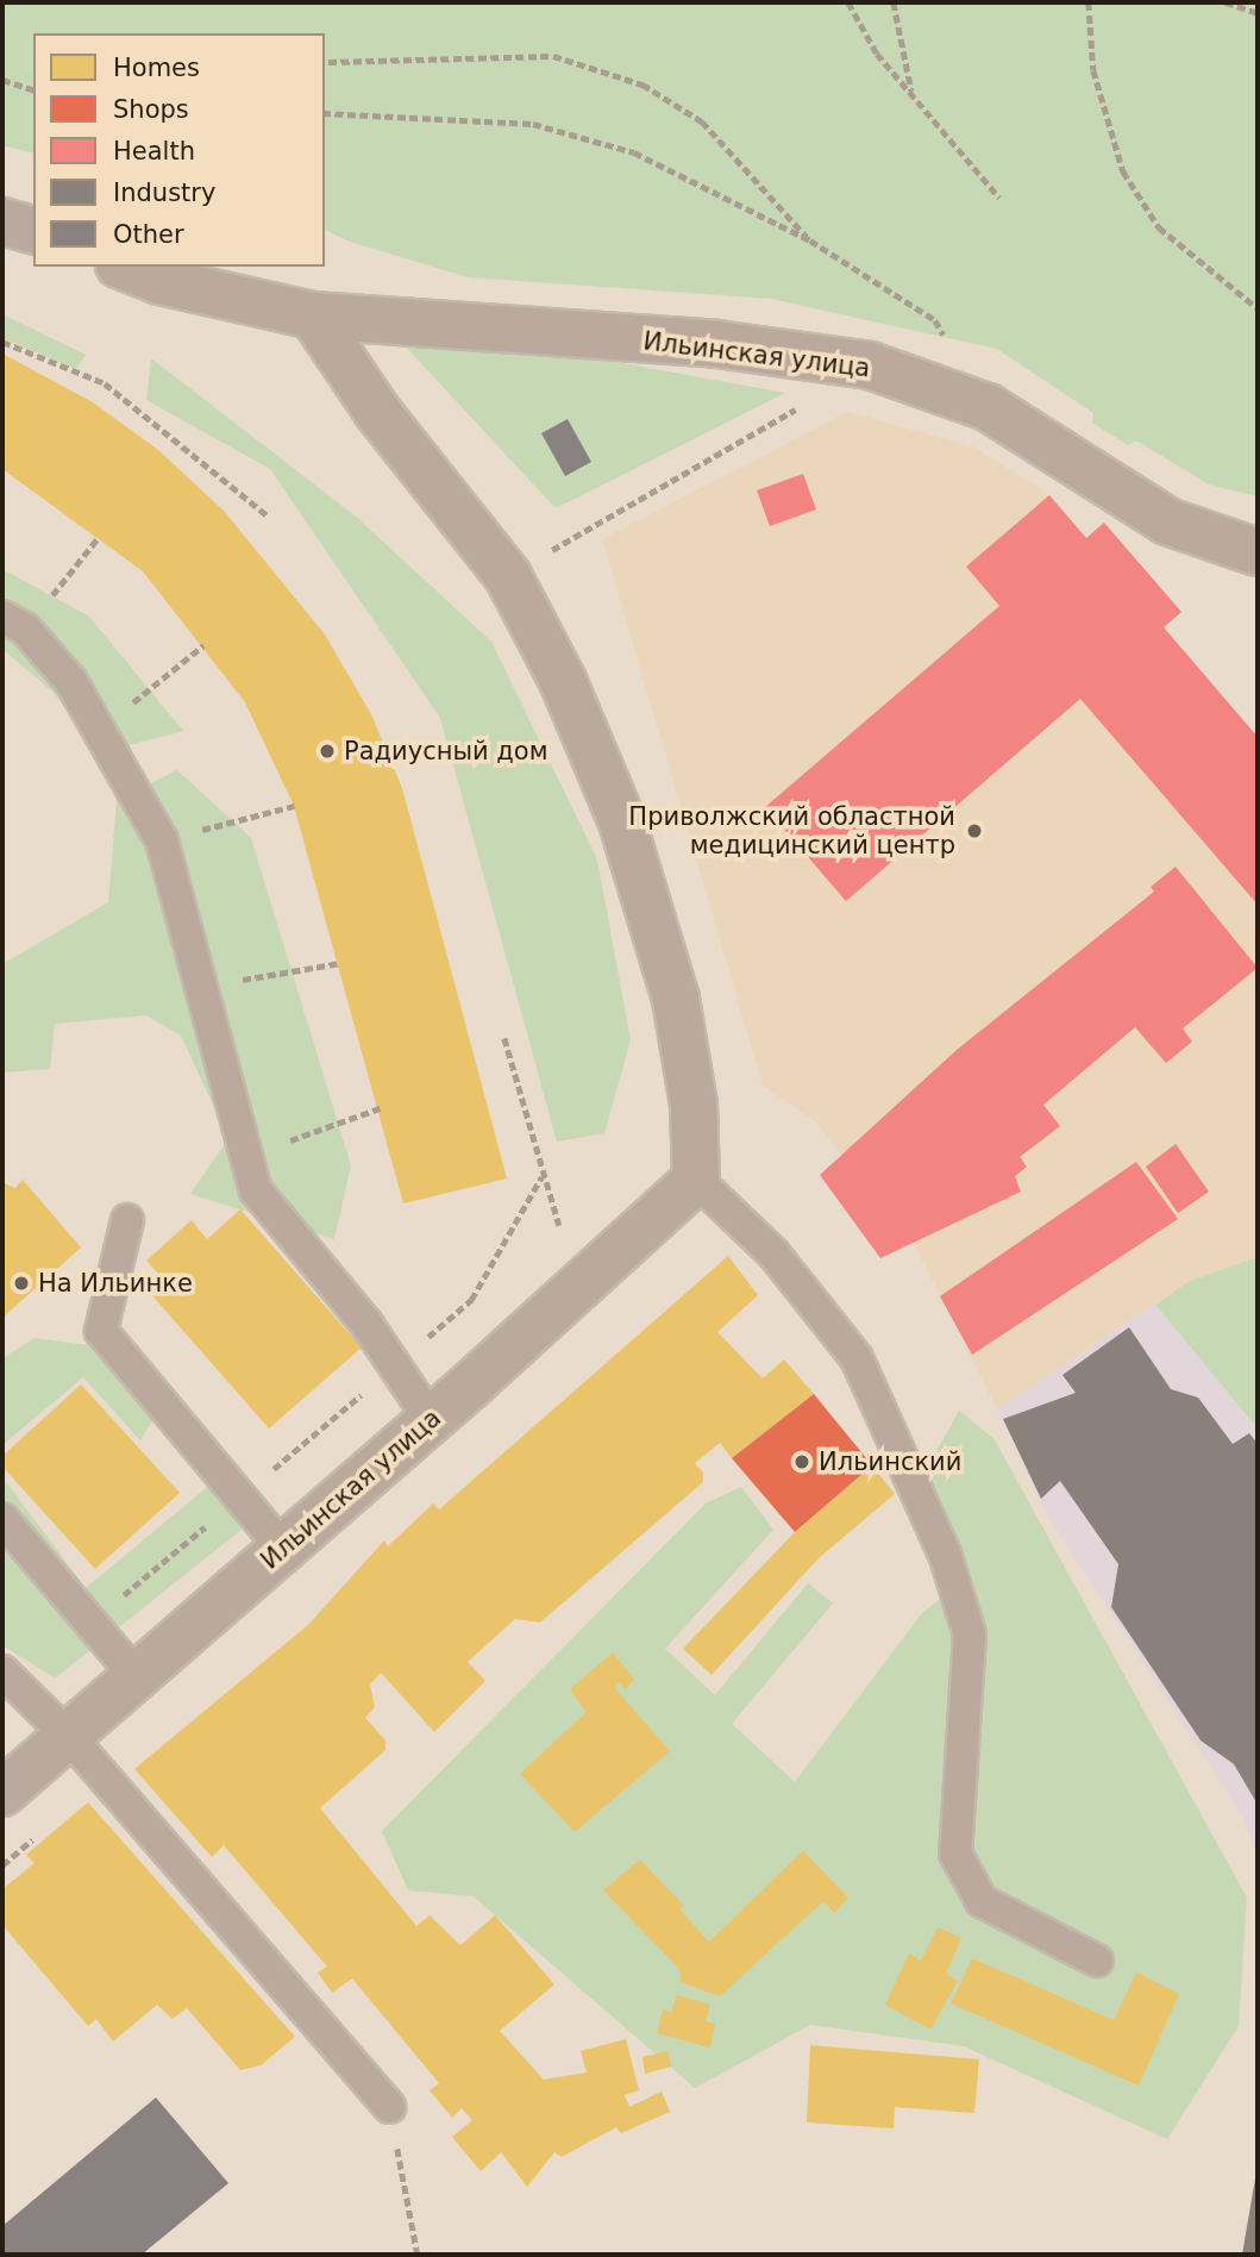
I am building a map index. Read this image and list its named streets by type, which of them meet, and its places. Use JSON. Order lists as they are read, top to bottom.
{
  "streets": {
    "street": ["Ильинская улица"]
  },
  "places": [
    "Радиусный дом",
    "Приволжский областной медицинский центр",
    "На Ильинке",
    "Ильинский"
  ],
  "legend": [
    "Homes",
    "Shops",
    "Health",
    "Industry",
    "Other"
  ]
}
